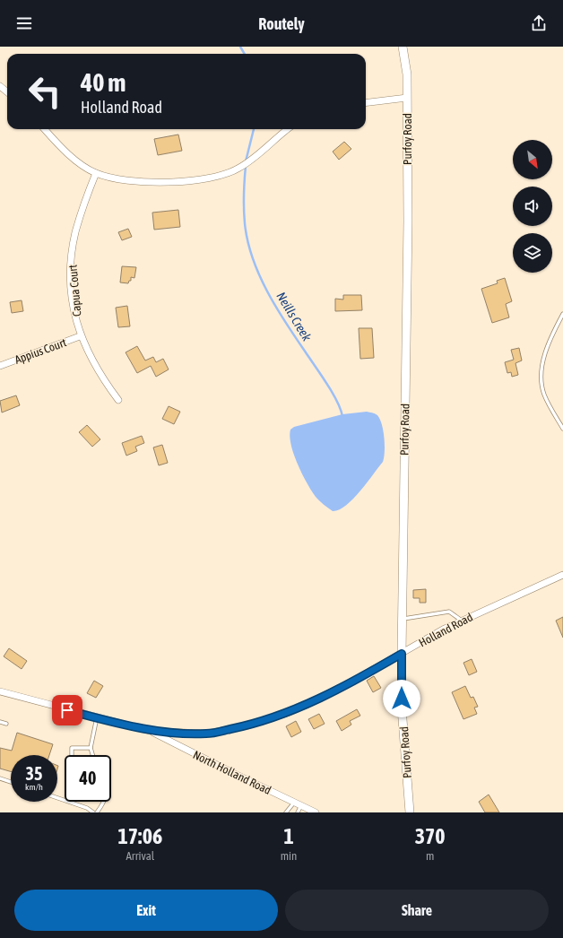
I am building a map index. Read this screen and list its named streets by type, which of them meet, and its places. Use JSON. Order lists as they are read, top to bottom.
{
  "streets": {
    "street": [
      "Purfoy Road",
      "Capua Court",
      "Appius Court",
      "Holland Road",
      "North Holland Road"
    ]
  },
  "crossings": [
    ["Purfoy Road", "Holland Road"],
    ["Capua Court", "Appius Court"],
    ["Holland Road", "North Holland Road"]
  ],
  "water": ["Neills Creek"],
  "north": "bottom right",
  "page": {
    "header": "Routely",
    "turn": ["40 m", "Holland Road"],
    "speed": "35 km/h",
    "limit": "40",
    "eta": [
      "17:06",
      "Arrival",
      "1",
      "min",
      "370",
      "m"
    ],
    "buttons": ["Exit", "Share"]
  }
}
